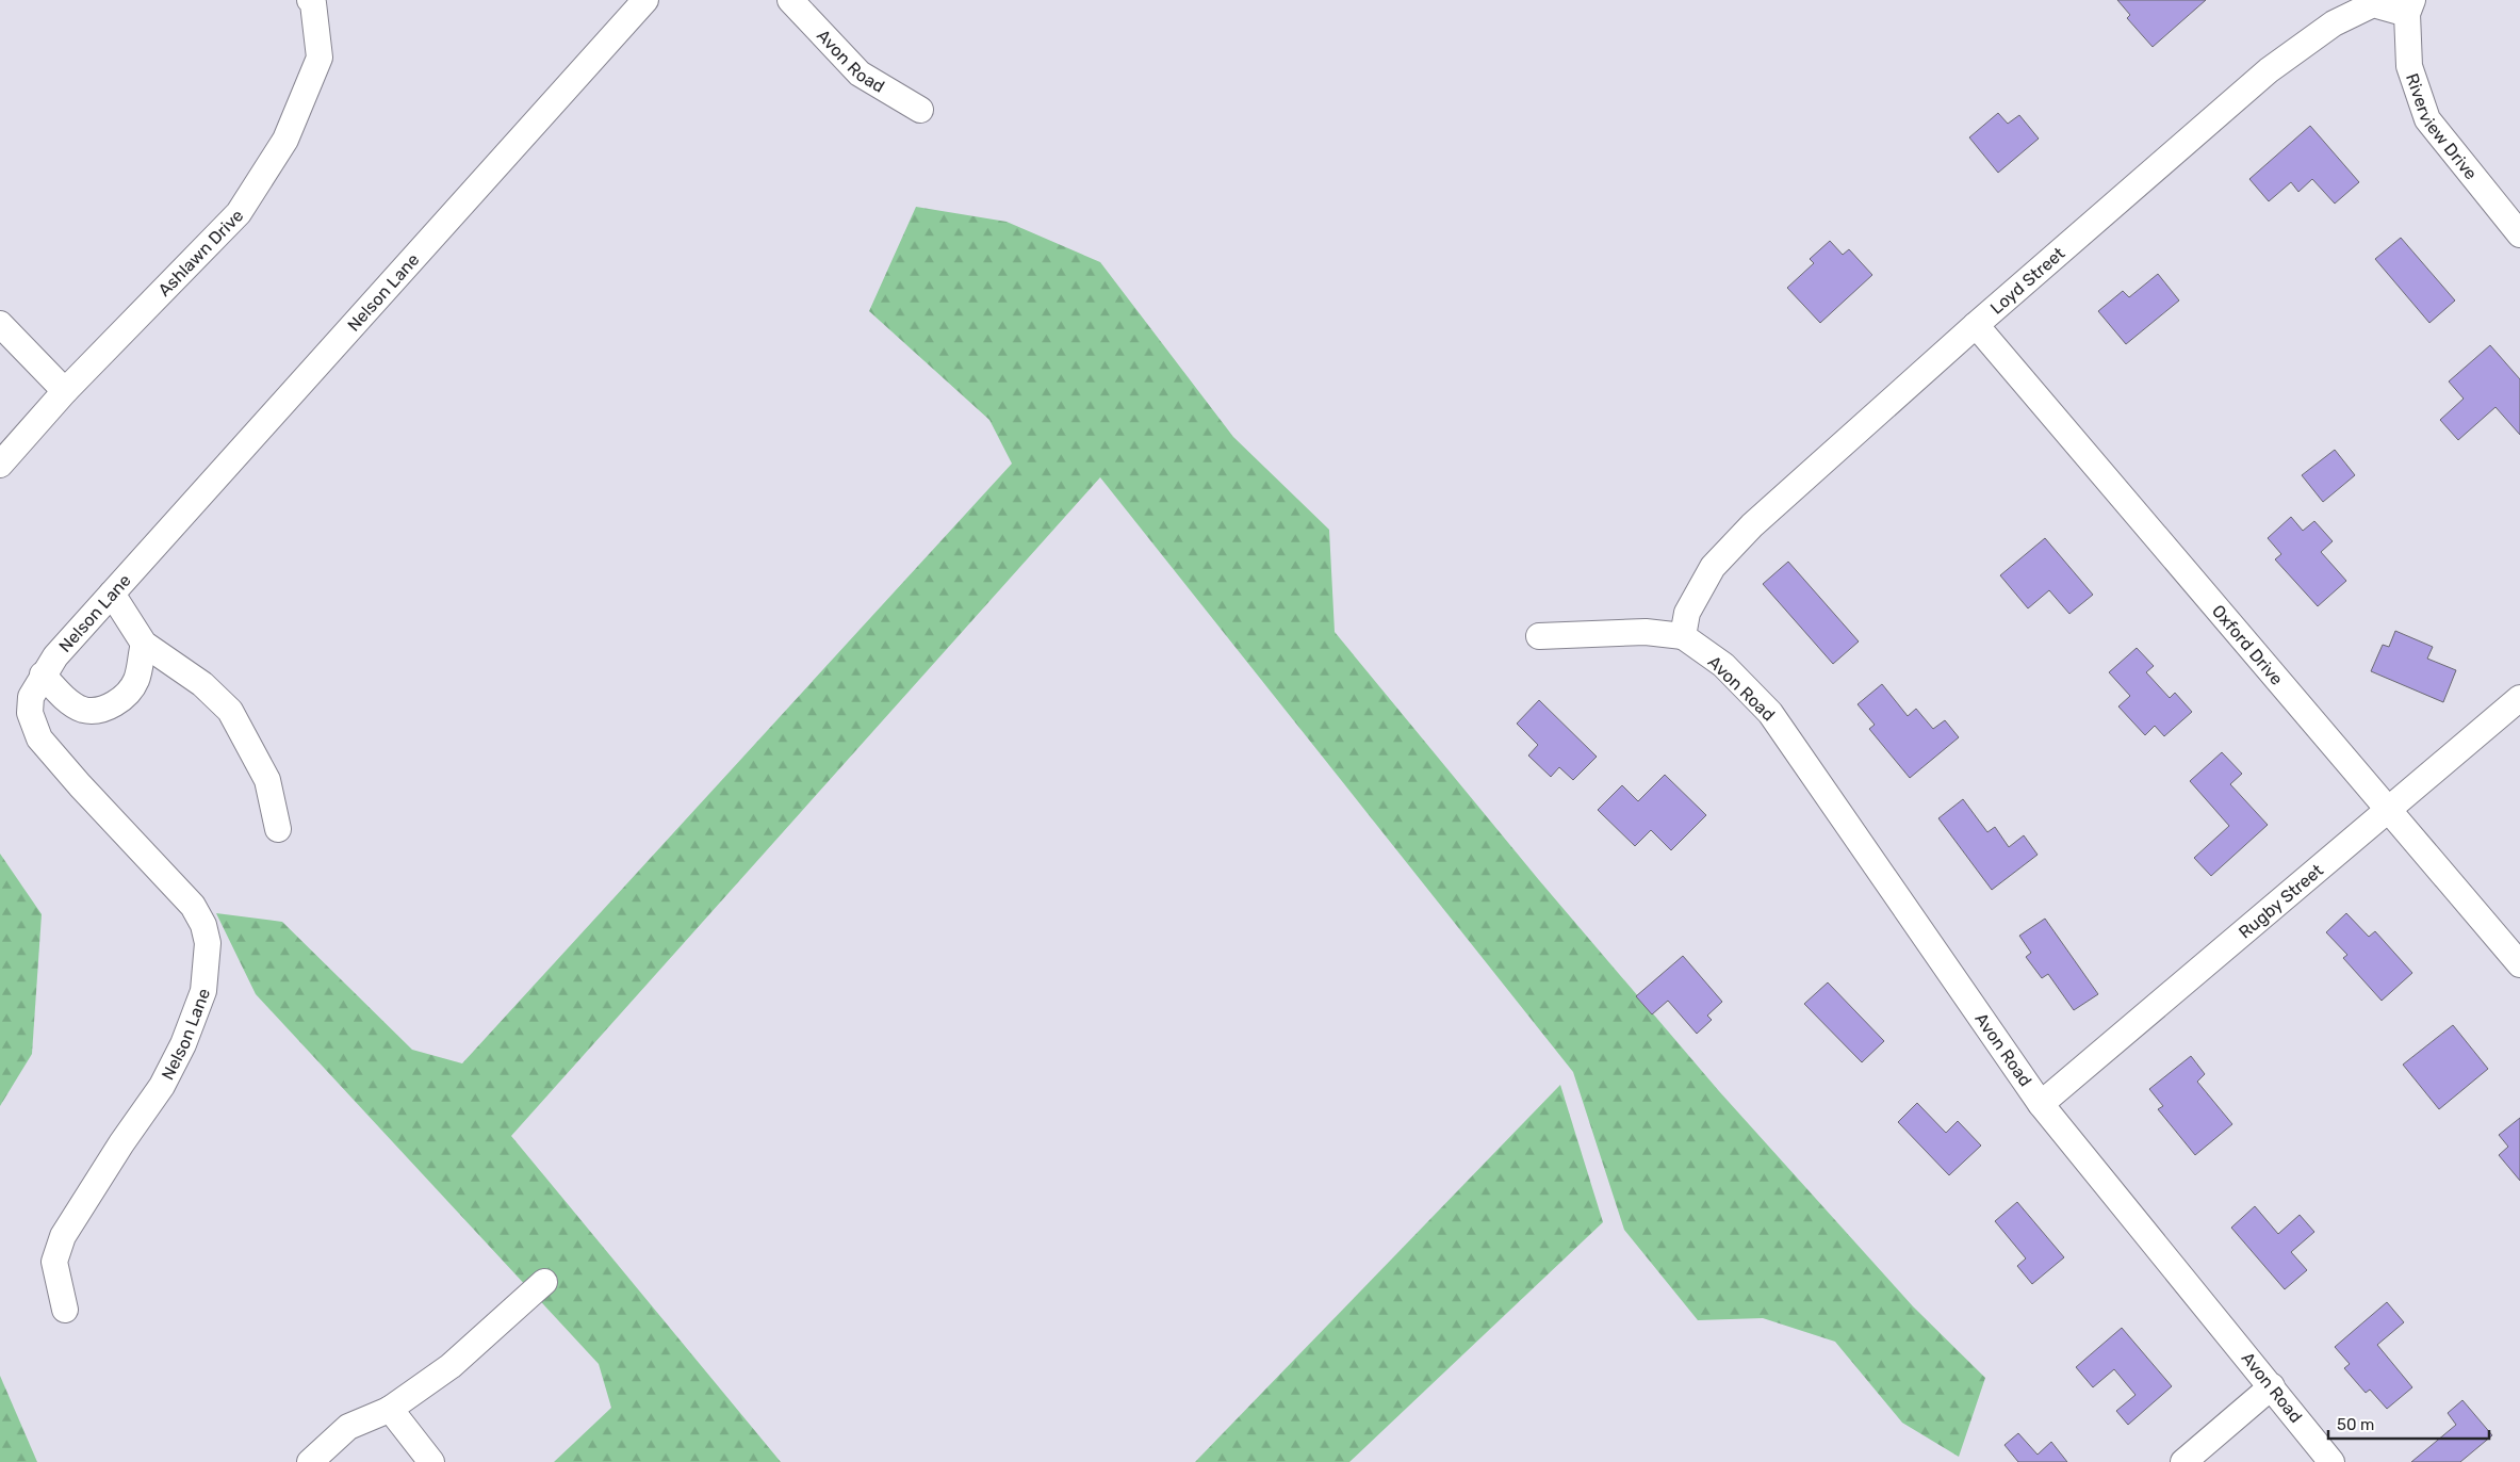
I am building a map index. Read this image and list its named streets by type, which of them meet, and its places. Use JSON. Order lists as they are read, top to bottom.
{
  "streets": {
    "street": [
      "Avon Road",
      "Riverview Drive",
      "Ashlawn Drive",
      "Loyd Street",
      "Nelson Lane",
      "Oxford Drive",
      "Rugby Street"
    ]
  },
  "crossings": [
    ["Avon Road", "Loyd Street"],
    ["Avon Road", "Rugby Street"],
    ["Riverview Drive", "Loyd Street"],
    ["Loyd Street", "Oxford Drive"],
    ["Oxford Drive", "Rugby Street"]
  ],
  "scale_bar": "50 m"
}
